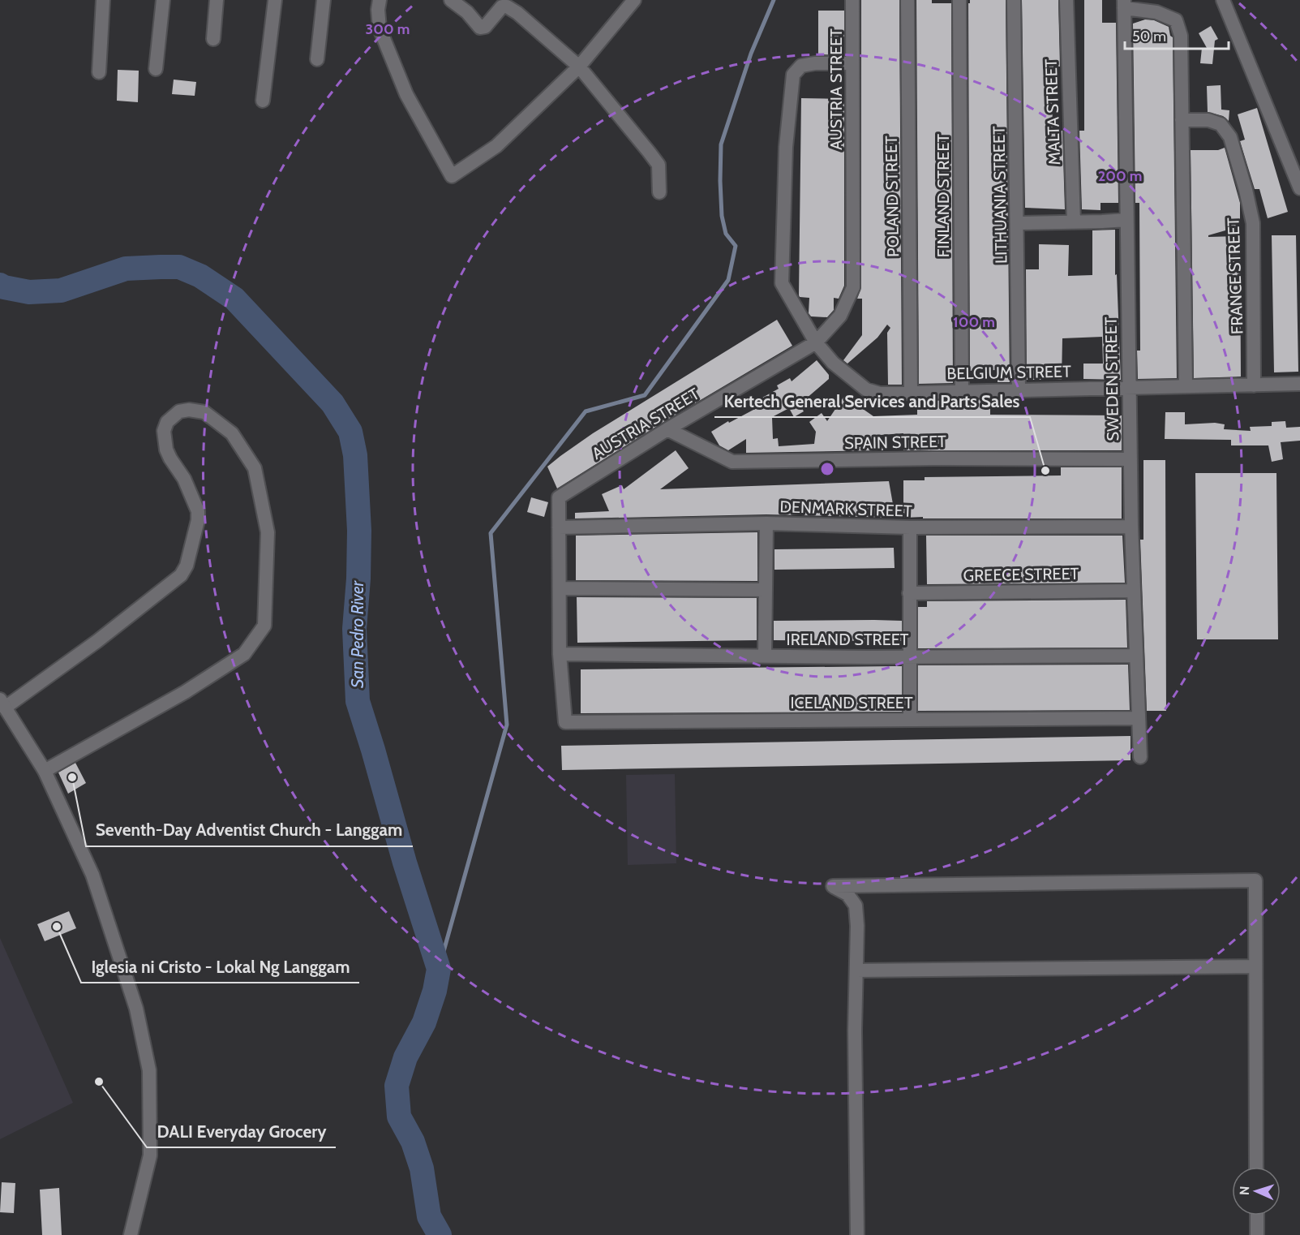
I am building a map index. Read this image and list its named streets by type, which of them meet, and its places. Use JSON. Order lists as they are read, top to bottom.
{
  "streets": {
    "street": [
      "AUSTRIA STREET",
      "MALTA STREET",
      "LITHUANIA STREET",
      "FINLAND STREET",
      "POLAND STREET",
      "FRANCE STREET",
      "BELGIUM STREET",
      "SWEDEN STREET",
      "SPAIN STREET",
      "DENMARK STREET",
      "GREECE STREET",
      "IRELAND STREET",
      "ICELAND STREET"
    ]
  },
  "crossings": [
    ["AUSTRIA STREET", "BELGIUM STREET"],
    ["AUSTRIA STREET", "SPAIN STREET"],
    ["AUSTRIA STREET", "DENMARK STREET"],
    ["AUSTRIA STREET", "IRELAND STREET"],
    ["AUSTRIA STREET", "ICELAND STREET"],
    ["LITHUANIA STREET", "BELGIUM STREET"],
    ["FINLAND STREET", "BELGIUM STREET"],
    ["POLAND STREET", "BELGIUM STREET"],
    ["FRANCE STREET", "BELGIUM STREET"],
    ["BELGIUM STREET", "SWEDEN STREET"],
    ["SWEDEN STREET", "SPAIN STREET"],
    ["SWEDEN STREET", "DENMARK STREET"],
    ["SWEDEN STREET", "GREECE STREET"],
    ["SWEDEN STREET", "IRELAND STREET"],
    ["SWEDEN STREET", "ICELAND STREET"]
  ],
  "water": ["San Pedro River"],
  "places": [
    "Kertech General Services and Parts Sales",
    "Seventh-Day Adventist Church - Langgam",
    "Iglesia ni Cristo - Lokal Ng Langgam",
    "DALI Everyday Grocery"
  ],
  "scale_bar": "50 m",
  "north": "left",
  "rings": ["300 m", "200 m", "100 m"]
}
